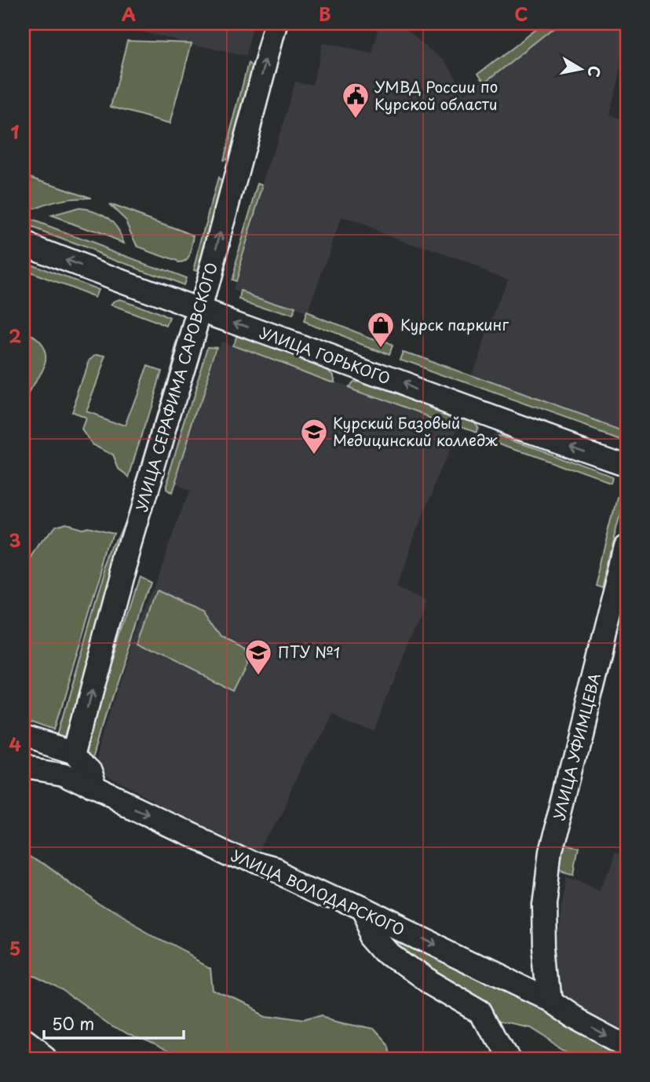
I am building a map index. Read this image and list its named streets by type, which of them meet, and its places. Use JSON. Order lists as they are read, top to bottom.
{
  "streets": {
    "street": [
      "УЛИЦА ГОРЬКОГО",
      "УЛИЦА СЕРАФИМА САРОВСКОГО",
      "УЛИЦА УФИМЦЕВА",
      "УЛИЦА ВОЛОДАРСКОГО"
    ]
  },
  "crossings": [
    ["УЛИЦА ГОРЬКОГО", "УЛИЦА СЕРАФИМА САРОВСКОГО"],
    ["УЛИЦА УФИМЦЕВА", "УЛИЦА ВОЛОДАРСКОГО"]
  ],
  "one_way": ["УЛИЦА ГОРЬКОГО", "УЛИЦА СЕРАФИМА САРОВСКОГО"],
  "places": {
    "public building": ["УМВД России по Курской области"],
    "shop": ["Курск паркинг"],
    "school or university": ["Курский Базовый Медицинский колледж", "ПТУ №1"]
  },
  "scale_bar": "50 m",
  "north": "right",
  "grid": {
    "columns": ["A", "B", "C"],
    "rows": [
      "1",
      "2",
      "3",
      "4",
      "5"
    ]
  }
}
